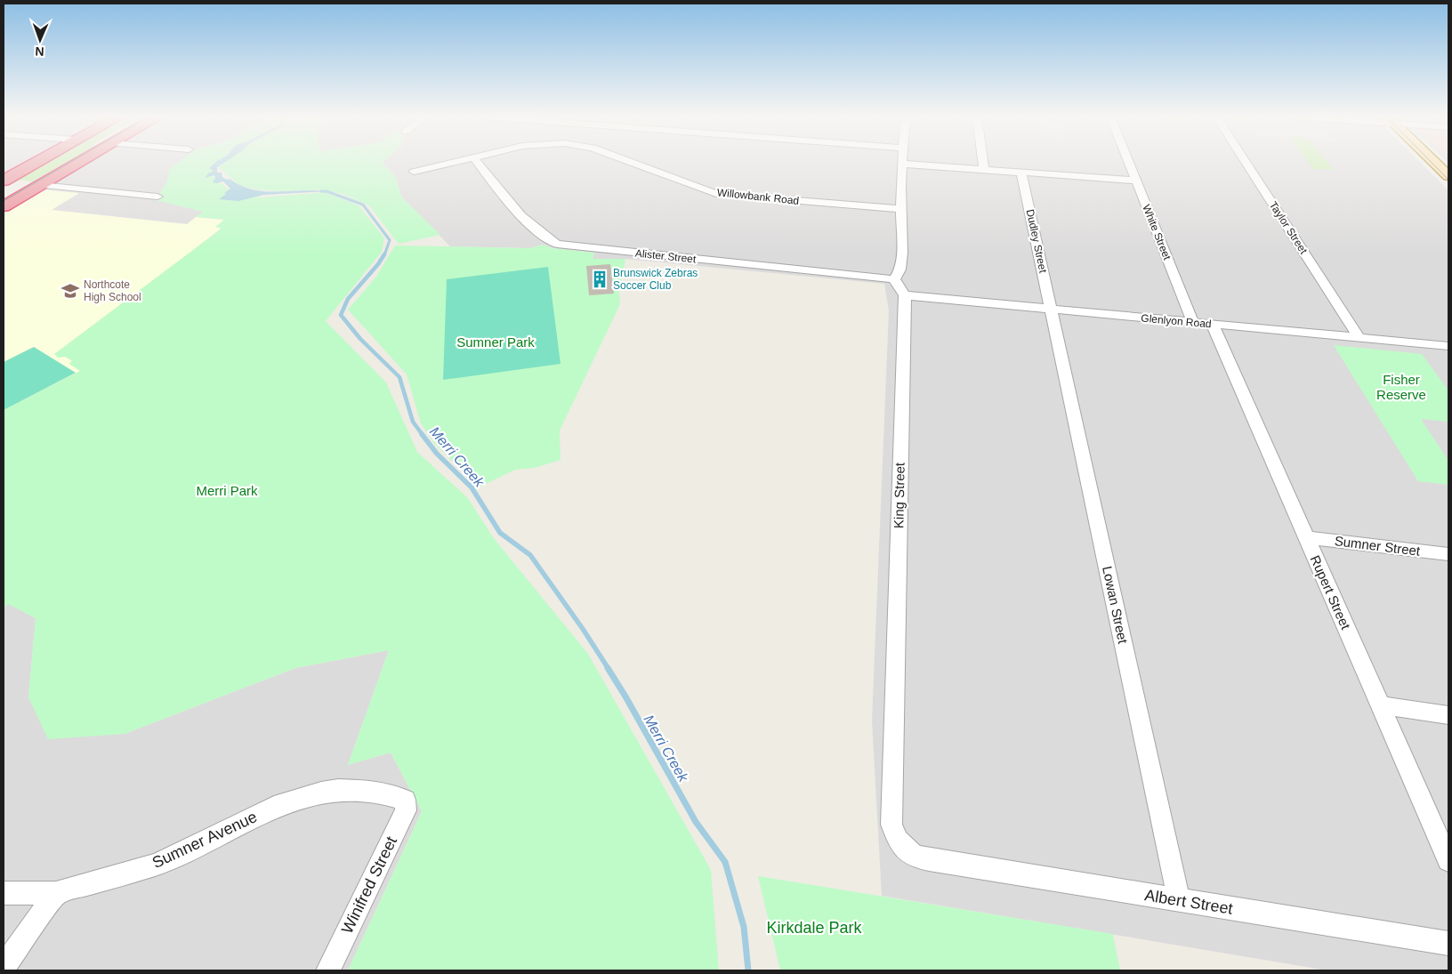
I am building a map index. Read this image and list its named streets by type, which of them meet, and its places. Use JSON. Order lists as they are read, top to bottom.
{
  "streets": {
    "street": [
      "Willowbank Road",
      "Taylor Street",
      "White Street",
      "Dudley Street",
      "Alister Street",
      "Glenlyon Road",
      "King Street",
      "Sumner Street",
      "Rupert Street",
      "Lowan Street",
      "Sumner Avenue",
      "Winifred Street",
      "Albert Street"
    ]
  },
  "crossings": [
    ["Taylor Street", "Glenlyon Road"],
    ["White Street", "Glenlyon Road"],
    ["Dudley Street", "Glenlyon Road"],
    ["Dudley Street", "Lowan Street"],
    ["Glenlyon Road", "King Street"],
    ["Glenlyon Road", "Rupert Street"],
    ["Glenlyon Road", "Lowan Street"],
    ["King Street", "Albert Street"],
    ["Sumner Street", "Rupert Street"],
    ["Lowan Street", "Albert Street"],
    ["Sumner Avenue", "Winifred Street"]
  ],
  "water": ["Merri Creek"],
  "parks": [
    "Sumner Park",
    "Fisher Reserve",
    "Merri Park",
    "Kirkdale Park"
  ],
  "places": {
    "building": ["Brunswick Zebras Soccer Club"],
    "school or university": ["Northcote High School"]
  },
  "north": "bottom"
}
